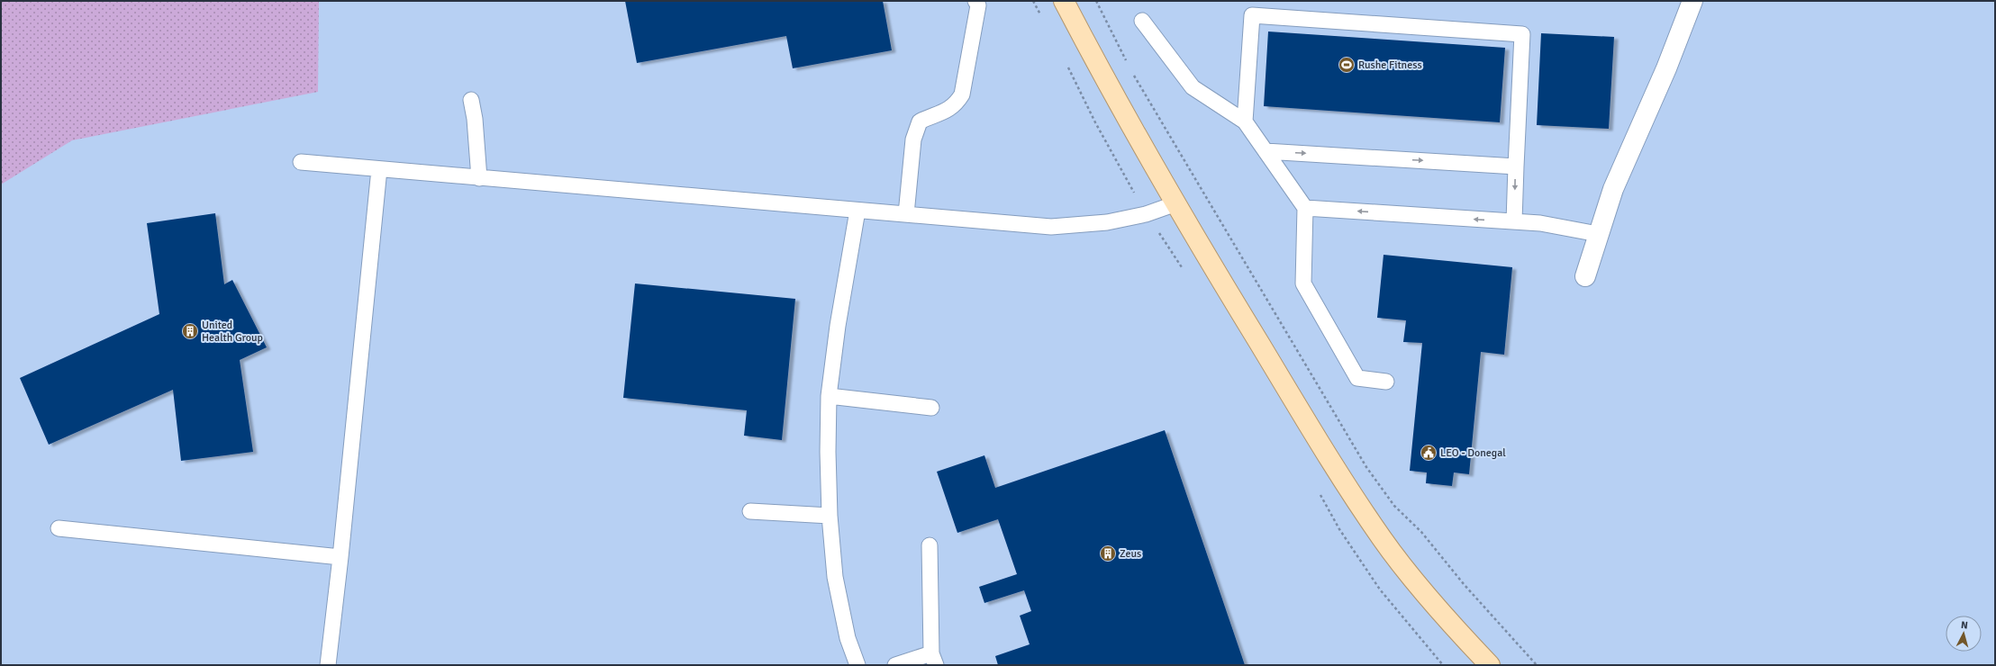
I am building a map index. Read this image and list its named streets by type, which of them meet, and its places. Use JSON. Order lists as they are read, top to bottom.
{
  "places": {
    "sports": ["Rushe Fitness"],
    "building": ["United Health Group", "Zeus"],
    "public building": ["LEO - Donegal"]
  },
  "north": "top"
}
